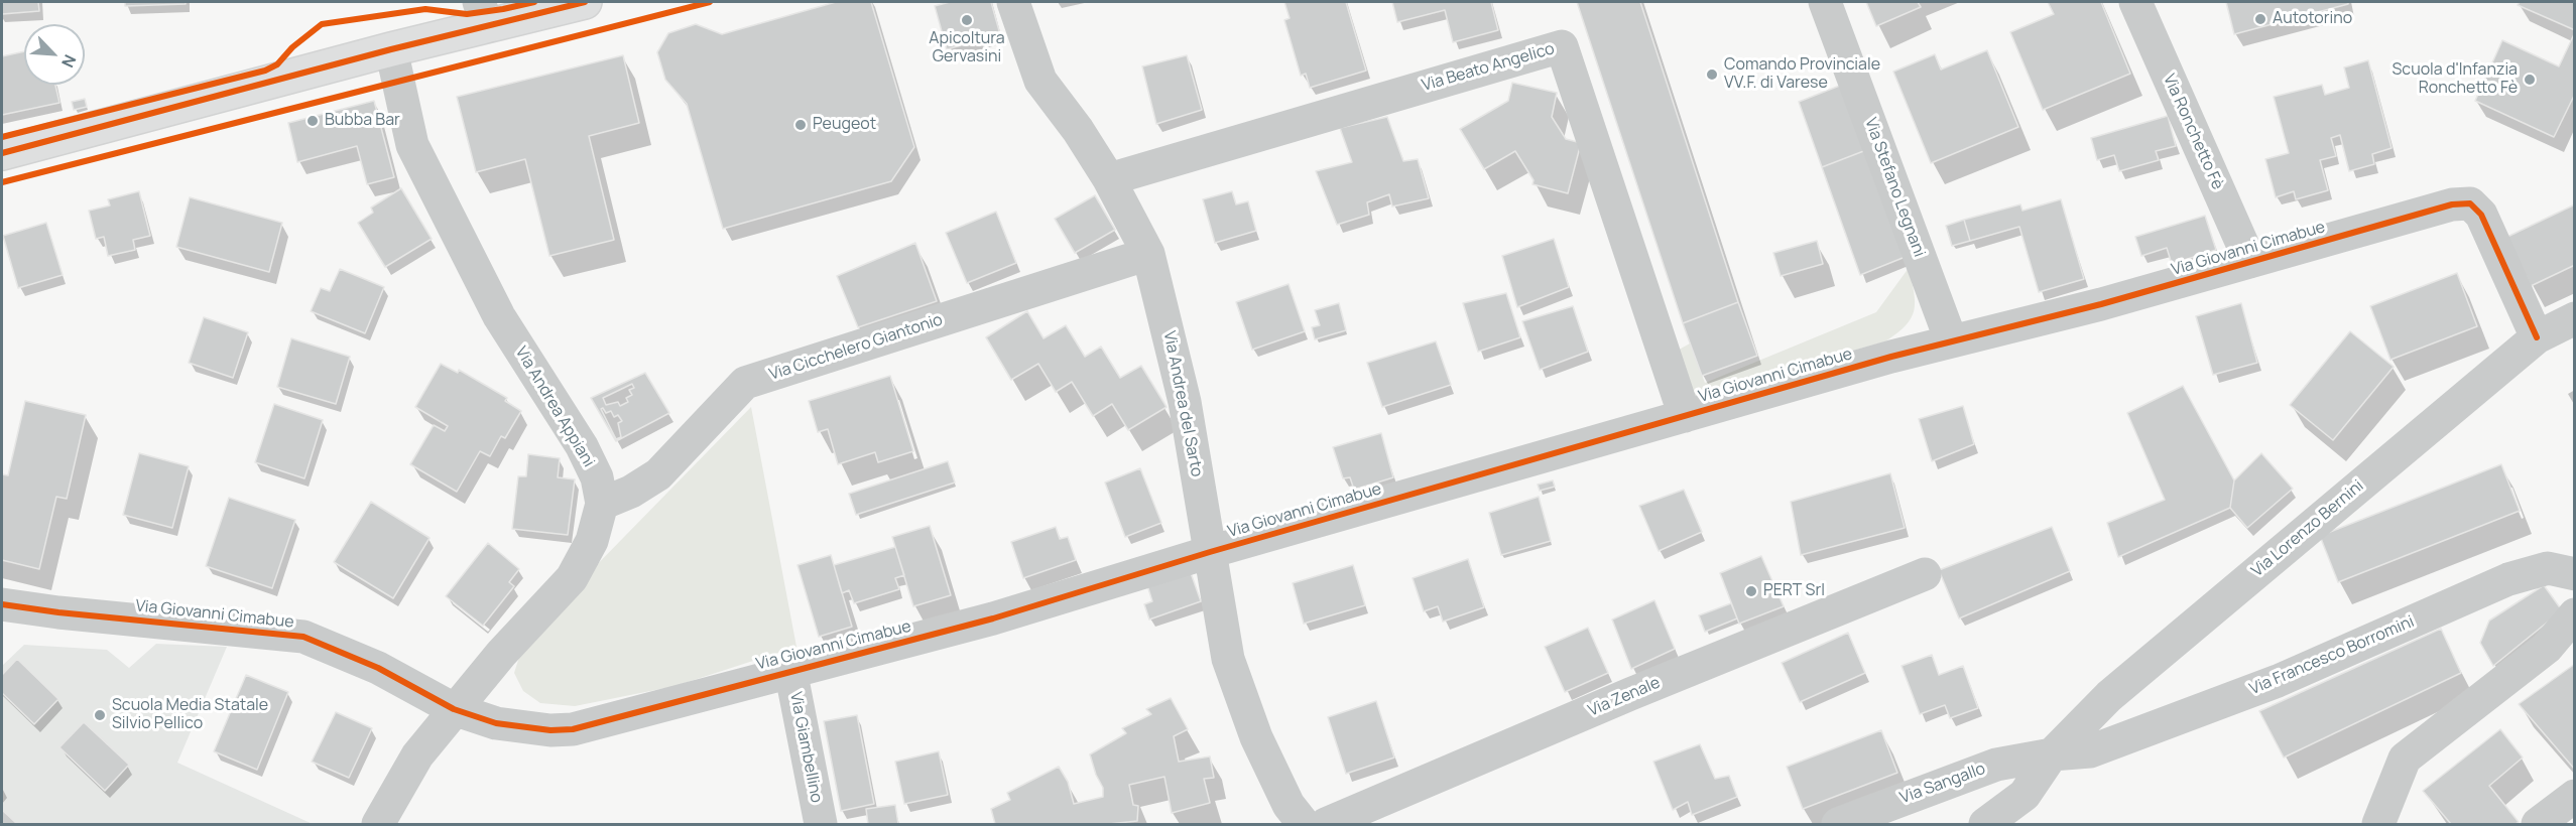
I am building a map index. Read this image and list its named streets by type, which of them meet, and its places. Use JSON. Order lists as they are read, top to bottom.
{
  "streets": {
    "street": [
      "Via Beato Angelico",
      "Via Ronchetto Fè",
      "Via Stefano Legnani",
      "Via Giovanni Cimabue",
      "Via Cicchelero Giantonio",
      "Via Andrea del Sarto",
      "Via Andrea Appiani",
      "Via Lorenzo Bernini",
      "Via Francesco Borromini",
      "Via Zenale",
      "Via Giambellino",
      "Via Sangallo"
    ]
  },
  "crossings": [
    ["Via Beato Angelico", "Via Giovanni Cimabue"],
    ["Via Beato Angelico", "Via Andrea del Sarto"],
    ["Via Ronchetto Fè", "Via Giovanni Cimabue"],
    ["Via Stefano Legnani", "Via Giovanni Cimabue"],
    ["Via Giovanni Cimabue", "Via Andrea del Sarto"],
    ["Via Giovanni Cimabue", "Via Andrea Appiani"],
    ["Via Giovanni Cimabue", "Via Lorenzo Bernini"],
    ["Via Giovanni Cimabue", "Via Giambellino"],
    ["Via Cicchelero Giantonio", "Via Andrea del Sarto"],
    ["Via Cicchelero Giantonio", "Via Andrea Appiani"],
    ["Via Lorenzo Bernini", "Via Sangallo"],
    ["Via Francesco Borromini", "Via Sangallo"]
  ],
  "places": [
    "Autotorino",
    "Apicoltura Gervasini",
    "Comando Provinciale VV.F. di Varese",
    "Scuola d'Infanzia Ronchetto Fè",
    "Bubba Bar",
    "Peugeot",
    "PERT Srl",
    "Scuola Media Statale Silvio Pellico"
  ],
  "north": "bottom right"
}
